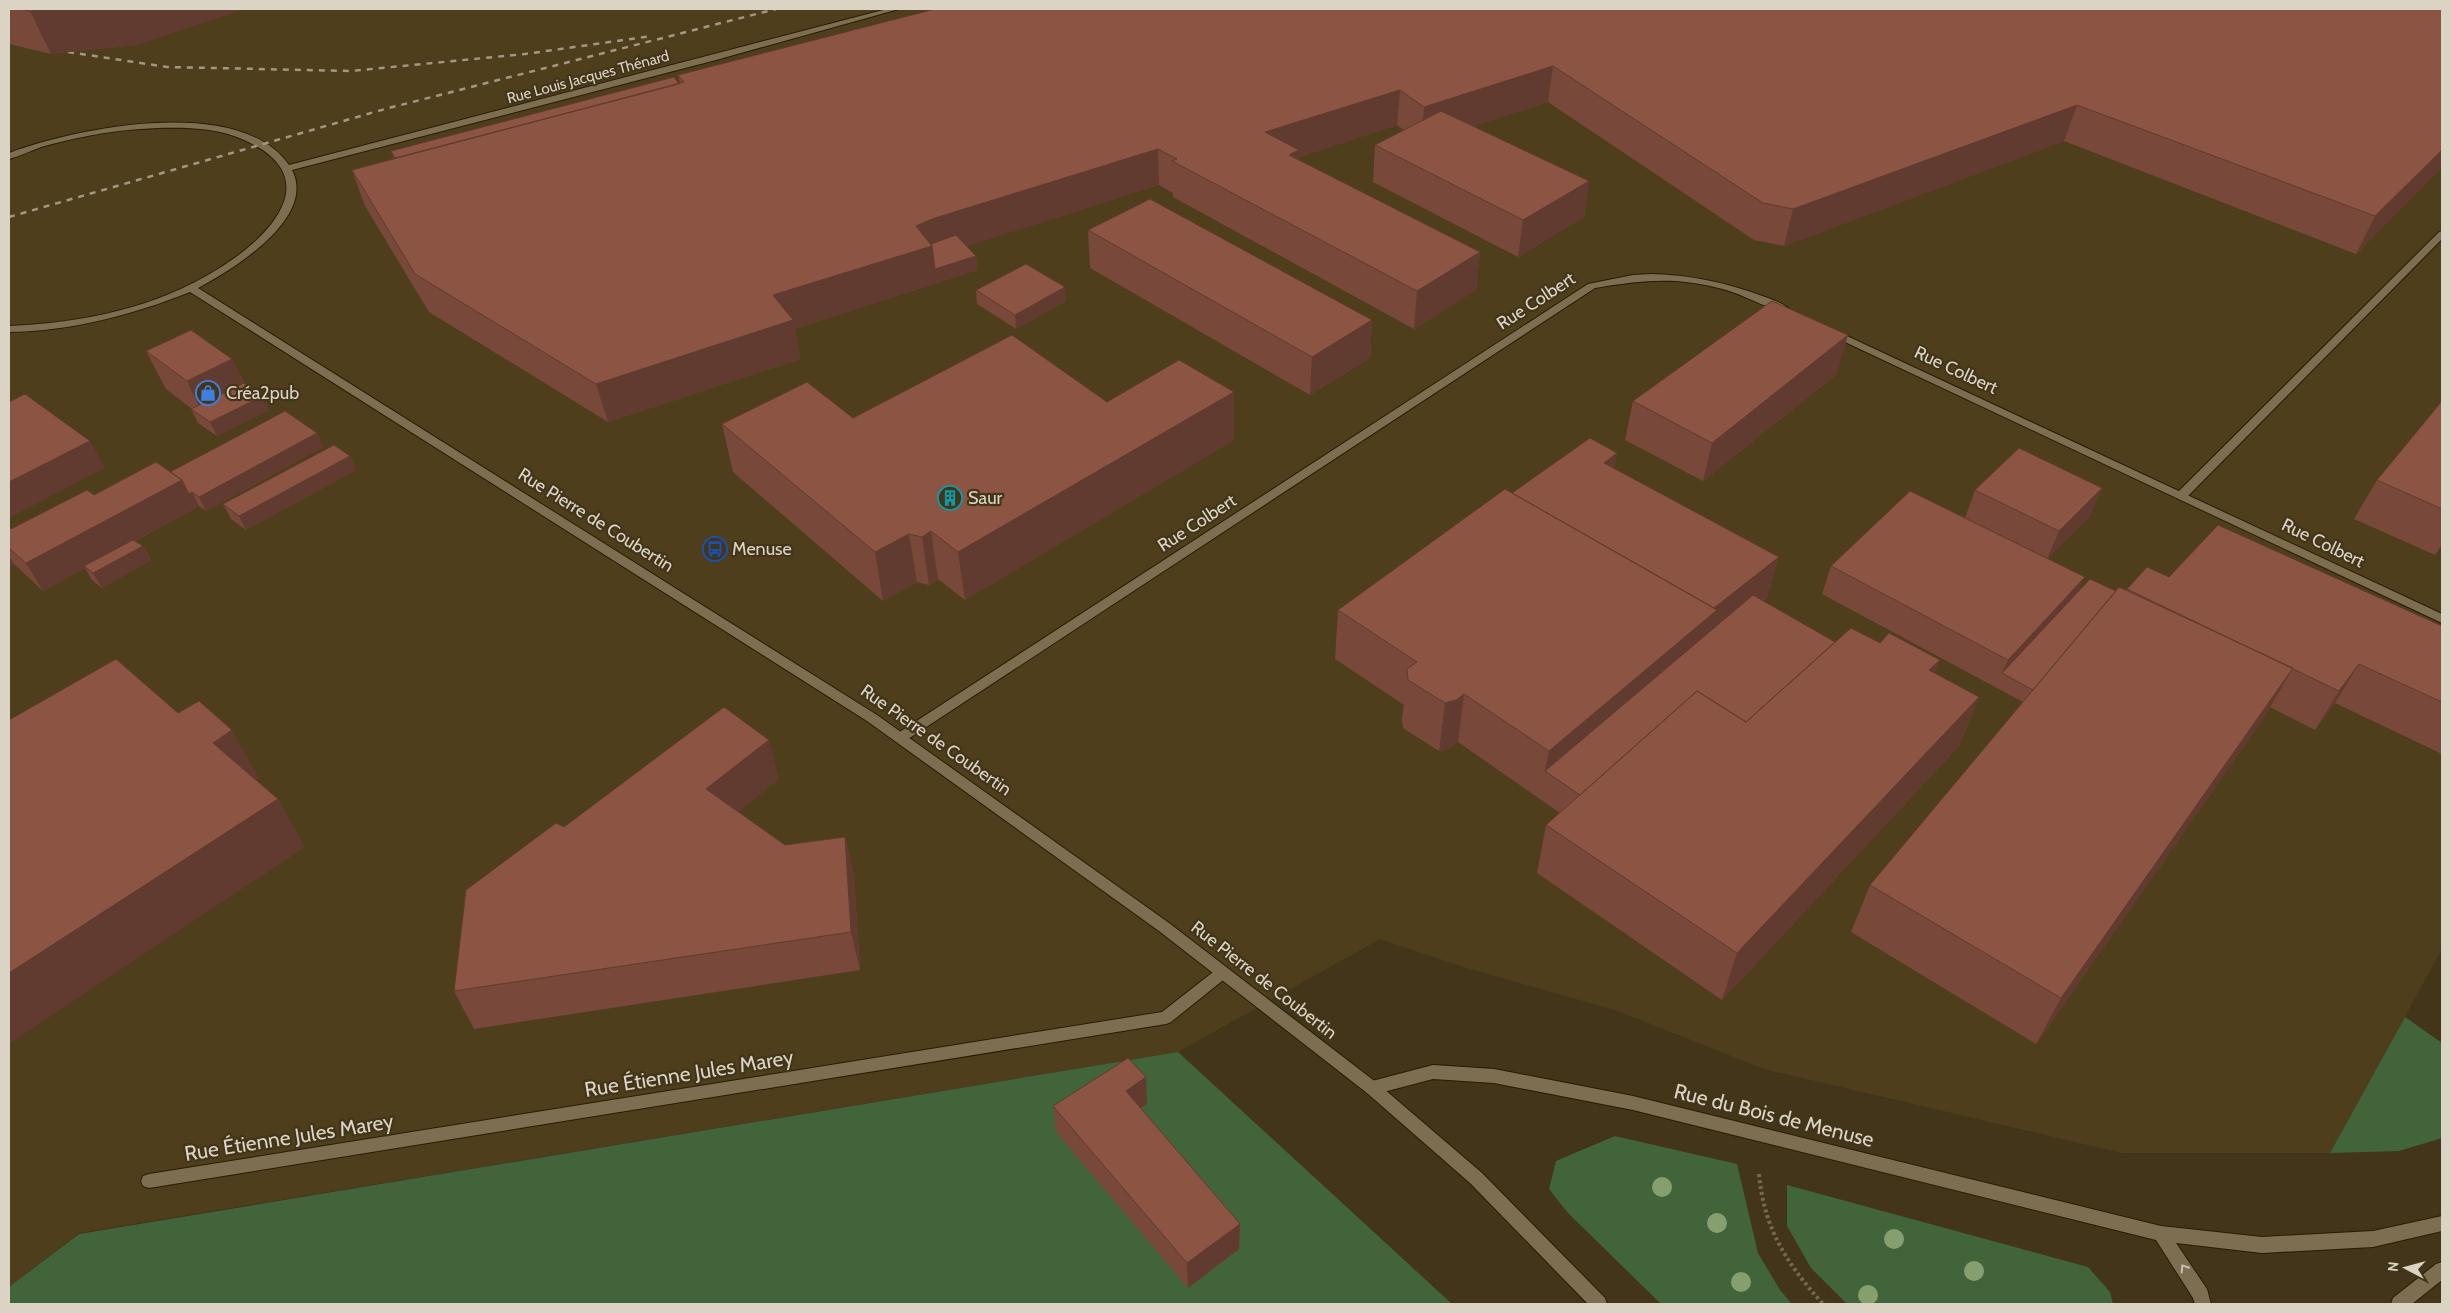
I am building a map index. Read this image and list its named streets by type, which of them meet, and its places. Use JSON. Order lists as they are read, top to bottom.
{
  "streets": {
    "main road": [
      "Rue Louis Jacques Thénard",
      "Rue Colbert",
      "Rue Pierre de Coubertin",
      "Rue Étienne Jules Marey",
      "Rue du Bois de Menuse"
    ]
  },
  "crossings": [
    ["Rue Colbert", "Rue Pierre de Coubertin"],
    ["Rue Pierre de Coubertin", "Rue Étienne Jules Marey"],
    ["Rue Pierre de Coubertin", "Rue du Bois de Menuse"]
  ],
  "places": {
    "shop": ["Créa2pub"],
    "building": ["Saur"],
    "bus stop": ["Menuse"]
  },
  "north": "left"
}
